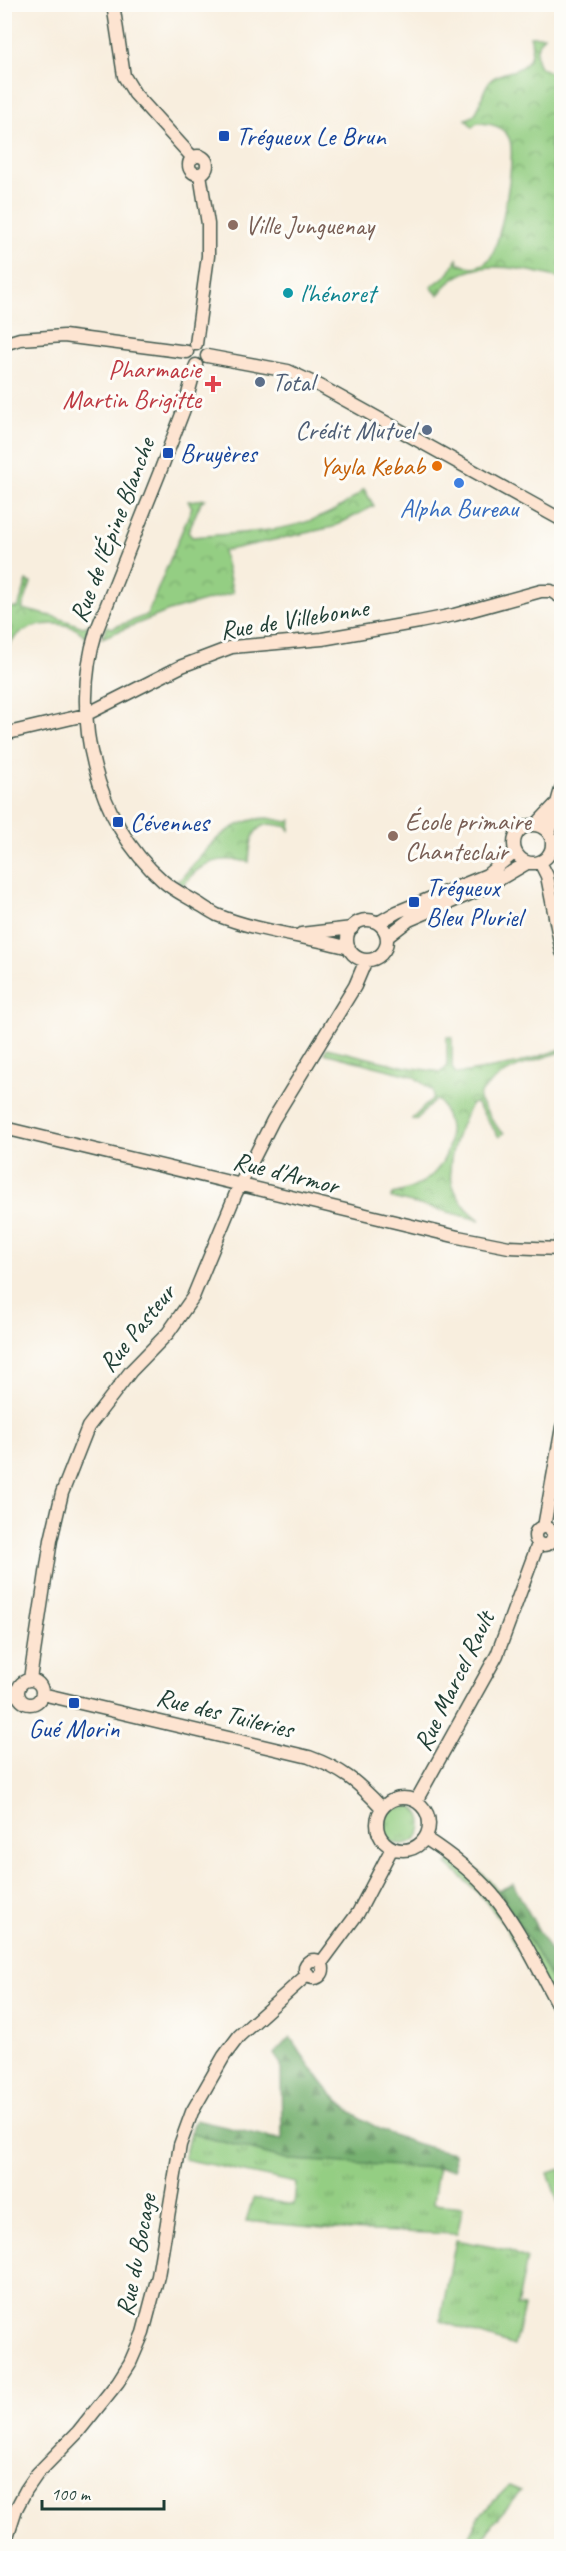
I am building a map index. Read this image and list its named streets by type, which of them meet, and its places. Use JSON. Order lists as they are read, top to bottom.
{
  "streets": {
    "street": [
      "Rue de l'Épine Blanche",
      "Rue de Villebonne",
      "Rue d'Armor",
      "Rue Pasteur",
      "Rue Marcel Rault",
      "Rue des Tuileries",
      "Rue du Bocage"
    ]
  },
  "crossings": [
    ["Rue de l'Épine Blanche", "Rue de Villebonne"],
    ["Rue de l'Épine Blanche", "Rue Pasteur"],
    ["Rue d'Armor", "Rue Pasteur"],
    ["Rue Pasteur", "Rue des Tuileries"],
    ["Rue Marcel Rault", "Rue des Tuileries"],
    ["Rue Marcel Rault", "Rue du Bocage"],
    ["Rue des Tuileries", "Rue du Bocage"]
  ],
  "places": {
    "transit": [
      "Trégueux Le Brun",
      "Bruyères",
      "Cévennes",
      "Trégueux Bleu Pluriel",
      "Gué Morin"
    ],
    "other": [
      "Ville Junguenay",
      "l'hénoret",
      "Total",
      "Crédit Mutuel",
      "Yayla Kebab",
      "Alpha Bureau",
      "École primaire Chanteclair"
    ],
    "health": ["Pharmacie Martin Brigitte"]
  },
  "scale_bar": "100 m"
}
